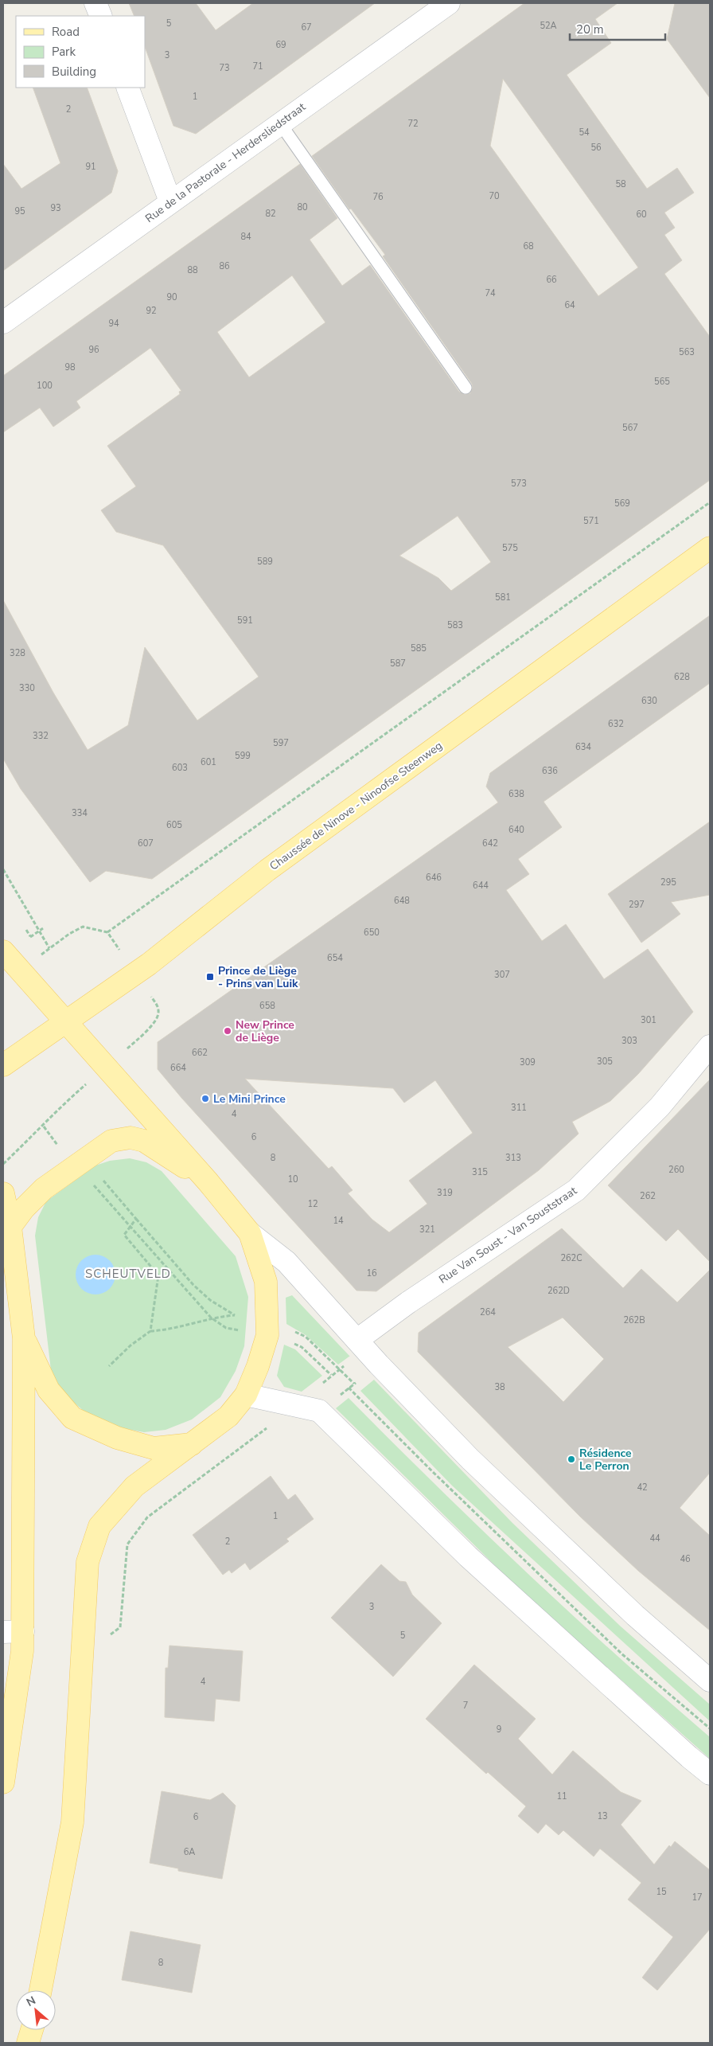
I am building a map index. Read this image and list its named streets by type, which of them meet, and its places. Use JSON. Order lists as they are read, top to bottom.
{
  "streets": {
    "main road": ["Chaussée de Ninove - Ninoofse Steenweg"],
    "street": ["Rue de la Pastorale - Herdersliedstraat", "Rue Van Soust - Van Souststraat"]
  },
  "districts": ["SCHEUTVELD"],
  "places": {
    "transit": ["Prince de Liège - Prins van Luik"],
    "other": ["New Prince de Liège", "Le Mini Prince", "Résidence Le Perron"]
  },
  "house_numbers": [
    "5",
    "52A",
    "67",
    "69",
    "3",
    "71",
    "73",
    "1",
    "2",
    "72",
    "54",
    "56",
    "91",
    "58",
    "70",
    "76",
    "80",
    "93",
    "95",
    "82",
    "60",
    "84",
    "68",
    "86",
    "88",
    "66",
    "74",
    "90",
    "64",
    "92",
    "94",
    "96",
    "563",
    "98",
    "565",
    "100",
    "567",
    "573",
    "569",
    "571",
    "575",
    "589",
    "581",
    "591",
    "583",
    "585",
    "328",
    "587",
    "628",
    "330",
    "630",
    "632",
    "332",
    "597",
    "634",
    "599",
    "601",
    "603",
    "636",
    "638",
    "334",
    "605",
    "640",
    "607",
    "642",
    "646",
    "295",
    "644",
    "648",
    "297",
    "650",
    "654",
    "307",
    "658",
    "301",
    "303",
    "662",
    "305",
    "309",
    "664",
    "311",
    "4",
    "6",
    "8",
    "313",
    "260",
    "315",
    "10",
    "319",
    "262",
    "12",
    "14",
    "321",
    "262C",
    "16",
    "262D",
    "264",
    "262B",
    "38",
    "42",
    "1",
    "44",
    "2",
    "46",
    "3",
    "5",
    "4",
    "7",
    "9",
    "11",
    "13",
    "6",
    "6A",
    "15",
    "17",
    "8"
  ],
  "legend": ["Road", "Park", "Building"],
  "scale_bar": "20 m",
  "north": "top left"
}
